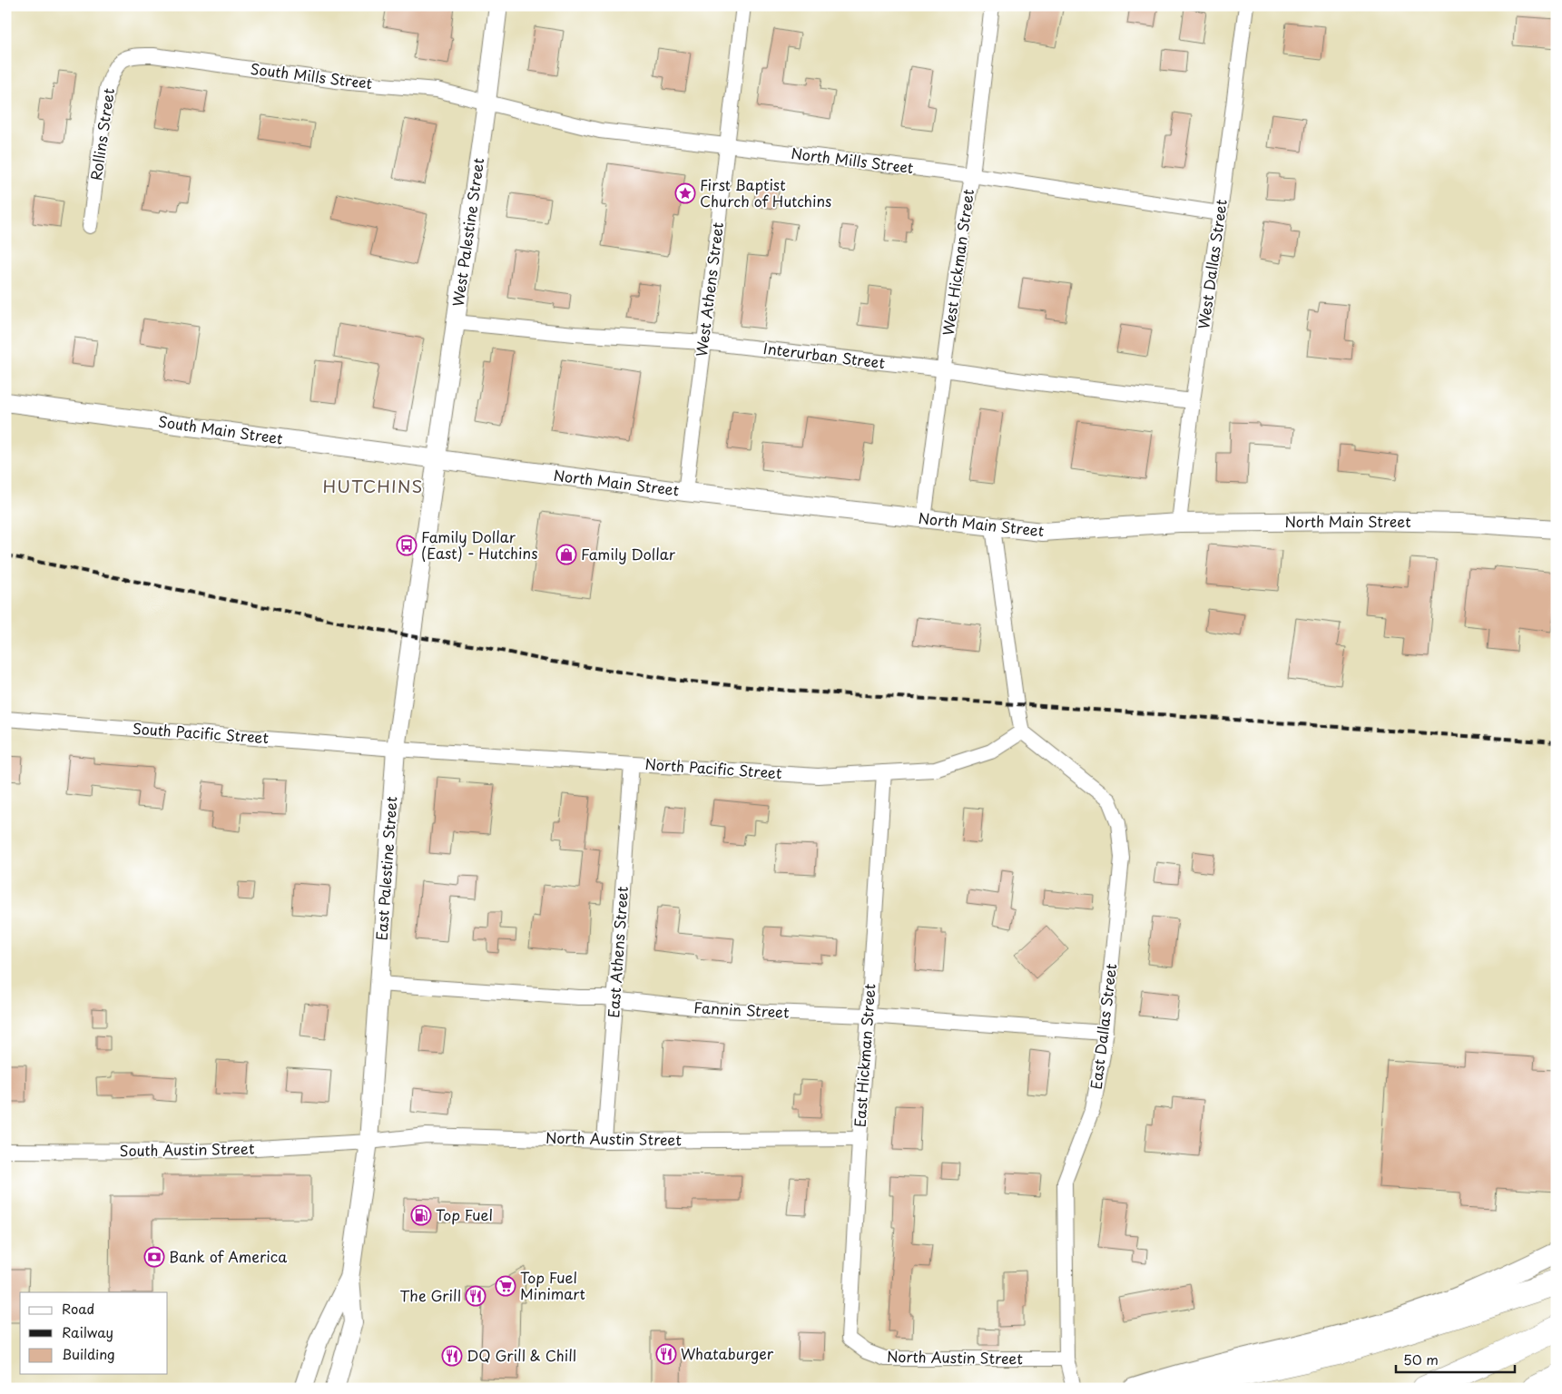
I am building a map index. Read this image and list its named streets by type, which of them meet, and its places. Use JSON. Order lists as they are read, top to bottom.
{
  "streets": {
    "street": [
      "South Mills Street",
      "Rollins Street",
      "North Mills Street",
      "West Palestine Street",
      "West Hickman Street",
      "West Dallas Street",
      "West Athens Street",
      "Interurban Street",
      "South Main Street",
      "North Main Street",
      "South Pacific Street",
      "North Pacific Street",
      "East Palestine Street",
      "East Athens Street",
      "Fannin Street",
      "East Dallas Street",
      "East Hickman Street",
      "North Austin Street",
      "South Austin Street"
    ]
  },
  "crossings": [
    ["South Mills Street", "Rollins Street"],
    ["South Mills Street", "North Mills Street"],
    ["South Mills Street", "West Palestine Street"],
    ["North Mills Street", "West Palestine Street"],
    ["North Mills Street", "West Hickman Street"],
    ["North Mills Street", "West Dallas Street"],
    ["North Mills Street", "West Athens Street"],
    ["West Palestine Street", "Interurban Street"],
    ["West Palestine Street", "South Main Street"],
    ["West Palestine Street", "North Main Street"],
    ["West Palestine Street", "East Palestine Street"],
    ["West Hickman Street", "Interurban Street"],
    ["West Hickman Street", "North Main Street"],
    ["West Dallas Street", "Interurban Street"],
    ["West Dallas Street", "North Main Street"],
    ["West Athens Street", "Interurban Street"],
    ["West Athens Street", "North Main Street"],
    ["South Main Street", "North Main Street"],
    ["South Main Street", "East Palestine Street"],
    ["North Main Street", "East Palestine Street"],
    ["South Pacific Street", "North Pacific Street"],
    ["South Pacific Street", "East Palestine Street"],
    ["North Pacific Street", "East Palestine Street"],
    ["North Pacific Street", "East Athens Street"],
    ["North Pacific Street", "East Dallas Street"],
    ["North Pacific Street", "East Hickman Street"],
    ["East Palestine Street", "Fannin Street"],
    ["East Palestine Street", "North Austin Street"],
    ["East Palestine Street", "South Austin Street"],
    ["East Athens Street", "Fannin Street"],
    ["East Athens Street", "North Austin Street"],
    ["Fannin Street", "East Dallas Street"],
    ["Fannin Street", "East Hickman Street"],
    ["East Dallas Street", "North Austin Street"],
    ["East Hickman Street", "North Austin Street"],
    ["North Austin Street", "South Austin Street"]
  ],
  "districts": ["HUTCHINS"],
  "places": {
    "place": ["First Baptist Church of Hutchins"],
    "bus stop": ["Family Dollar (East) - Hutchins"],
    "shop": ["Family Dollar"],
    "fuel station": ["Top Fuel"],
    "bank": ["Bank of America"],
    "supermarket": ["Top Fuel Minimart"],
    "restaurant": ["The Grill", "Whataburger", "DQ Grill & Chill"]
  },
  "legend": ["Road", "Railway", "Building"],
  "scale_bar": "50 m"
}
